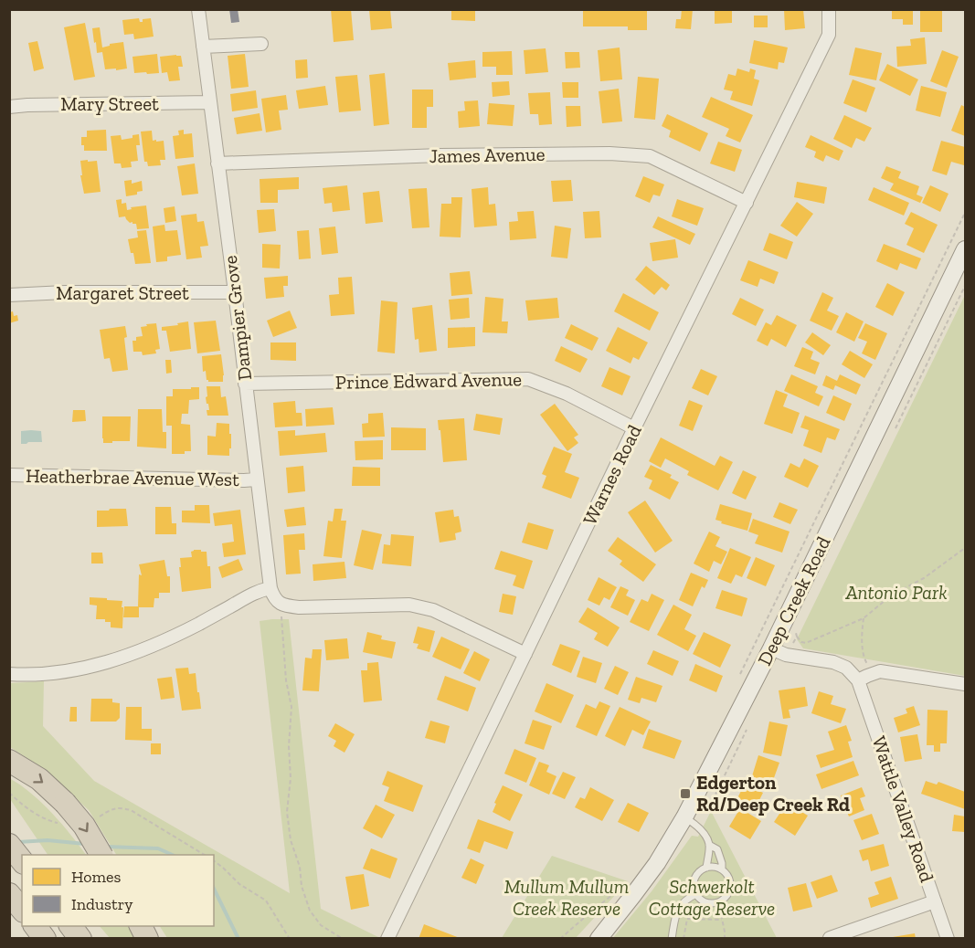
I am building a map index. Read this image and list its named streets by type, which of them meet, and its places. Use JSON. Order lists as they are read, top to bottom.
{
  "streets": {
    "main road": ["Deep Creek Road"],
    "street": [
      "Mary Street",
      "James Avenue",
      "Margaret Street",
      "Dampier Grove",
      "Prince Edward Avenue",
      "Warnes Road",
      "Heatherbrae Avenue West",
      "Wattle Valley Road"
    ]
  },
  "crossings": [
    ["Mary Street", "Dampier Grove"],
    ["James Avenue", "Dampier Grove"],
    ["James Avenue", "Warnes Road"],
    ["Margaret Street", "Dampier Grove"],
    ["Dampier Grove", "Prince Edward Avenue"],
    ["Dampier Grove", "Heatherbrae Avenue West"],
    ["Prince Edward Avenue", "Warnes Road"]
  ],
  "parks": ["Antonio Park", "Mullum Mullum Creek Reserve", "Schwerkolt Cottage Reserve"],
  "places": {
    "transit": ["Edgerton Rd/Deep Creek Rd"]
  },
  "legend": ["Homes", "Industry"]
}
